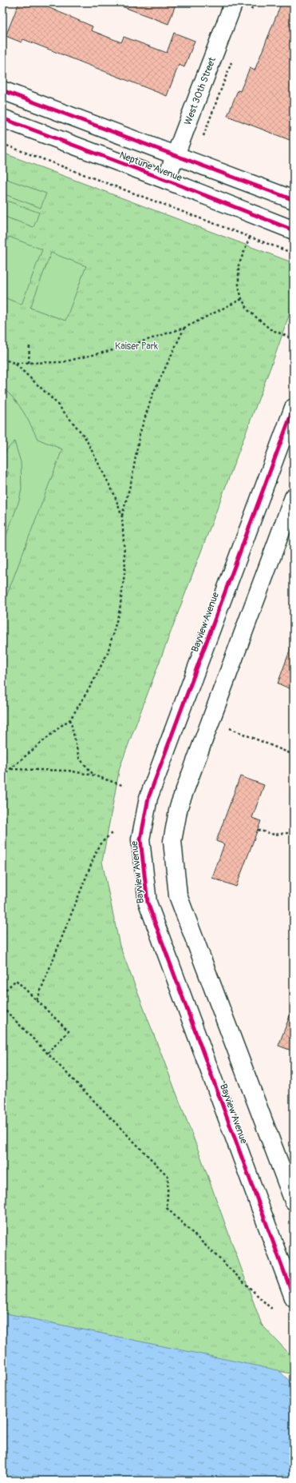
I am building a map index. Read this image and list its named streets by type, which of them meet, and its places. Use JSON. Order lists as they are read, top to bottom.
{
  "streets": {
    "street": ["West 30th Street", "Neptune Avenue", "Bayview Avenue"]
  },
  "crossings": [
    ["West 30th Street", "Neptune Avenue"]
  ],
  "parks": ["Kaiser Park"]
}
